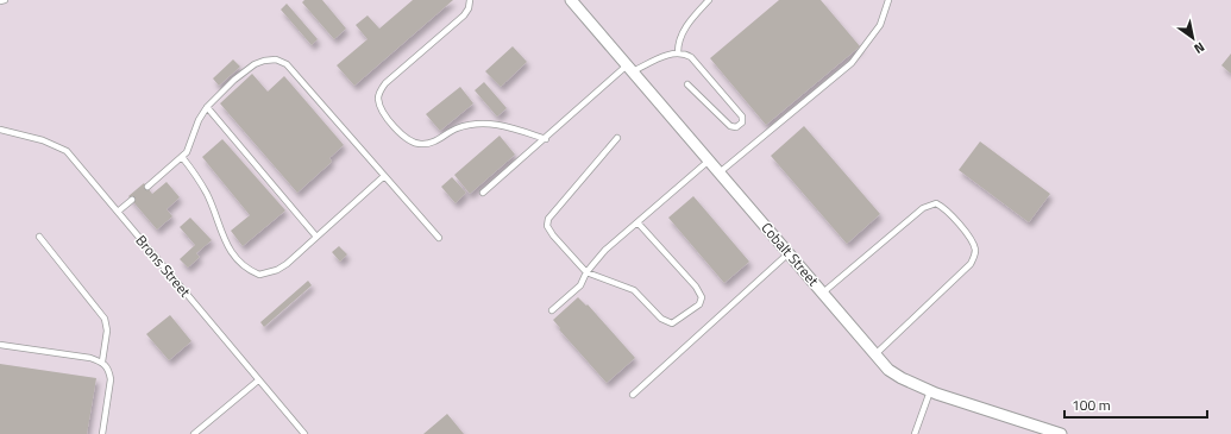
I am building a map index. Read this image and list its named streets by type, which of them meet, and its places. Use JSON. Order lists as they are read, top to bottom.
{
  "streets": {
    "street": ["Cobalt Street"],
    "lane": ["Brons Street"]
  },
  "scale_bar": "100 m",
  "north": "bottom right"
}
